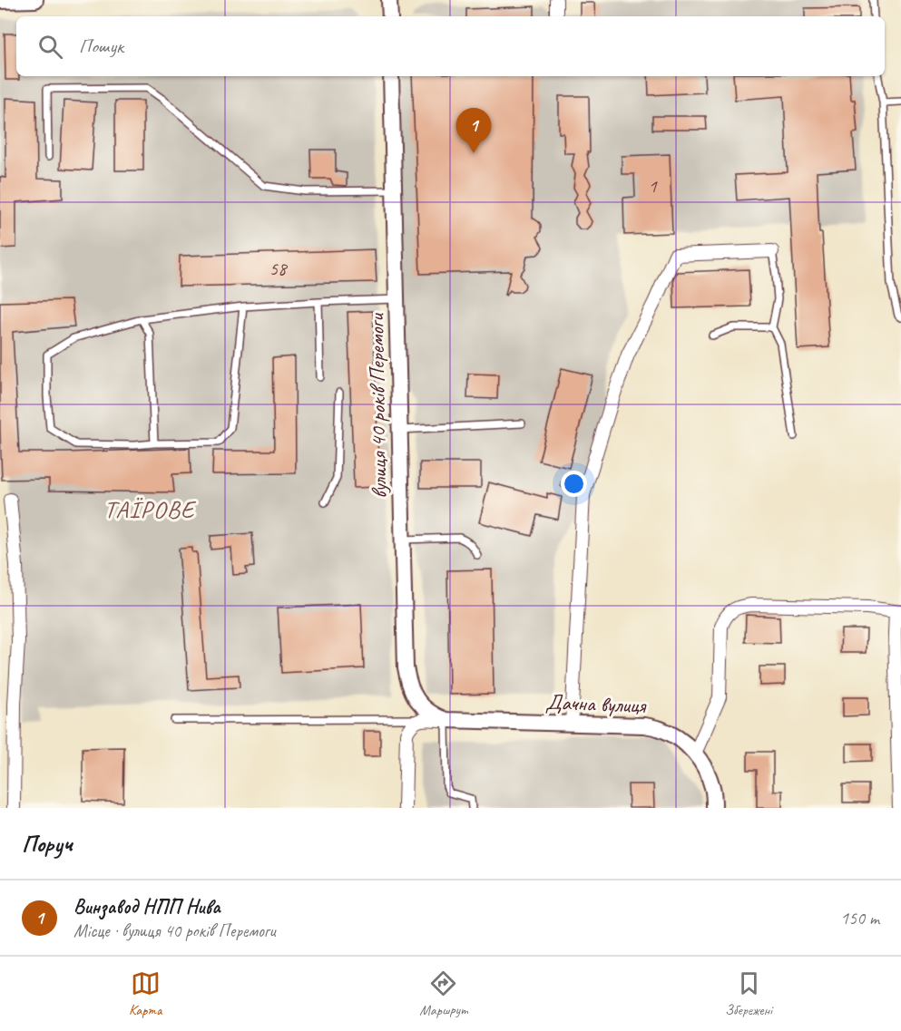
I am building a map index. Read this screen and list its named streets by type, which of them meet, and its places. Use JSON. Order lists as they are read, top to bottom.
{
  "streets": {
    "street": ["вулиця 40 років Перемоги", "Дачна вулиця"]
  },
  "crossings": [
    ["вулиця 40 років Перемоги", "Дачна вулиця"]
  ],
  "districts": ["ТАЇРОВЕ"],
  "house_numbers": ["1", "58"],
  "page": {
    "search": "Пошук",
    "pins": "1",
    "heading": "Поруч",
    "list": [
      {
        "mark": "1",
        "name": "Винзавод НПП Нива",
        "note": "Місце · вулиця 40 років Перемоги",
        "value": "150 m"
      }
    ],
    "nav": ["Карта", "Маршрут", "Збережені"]
  }
}
